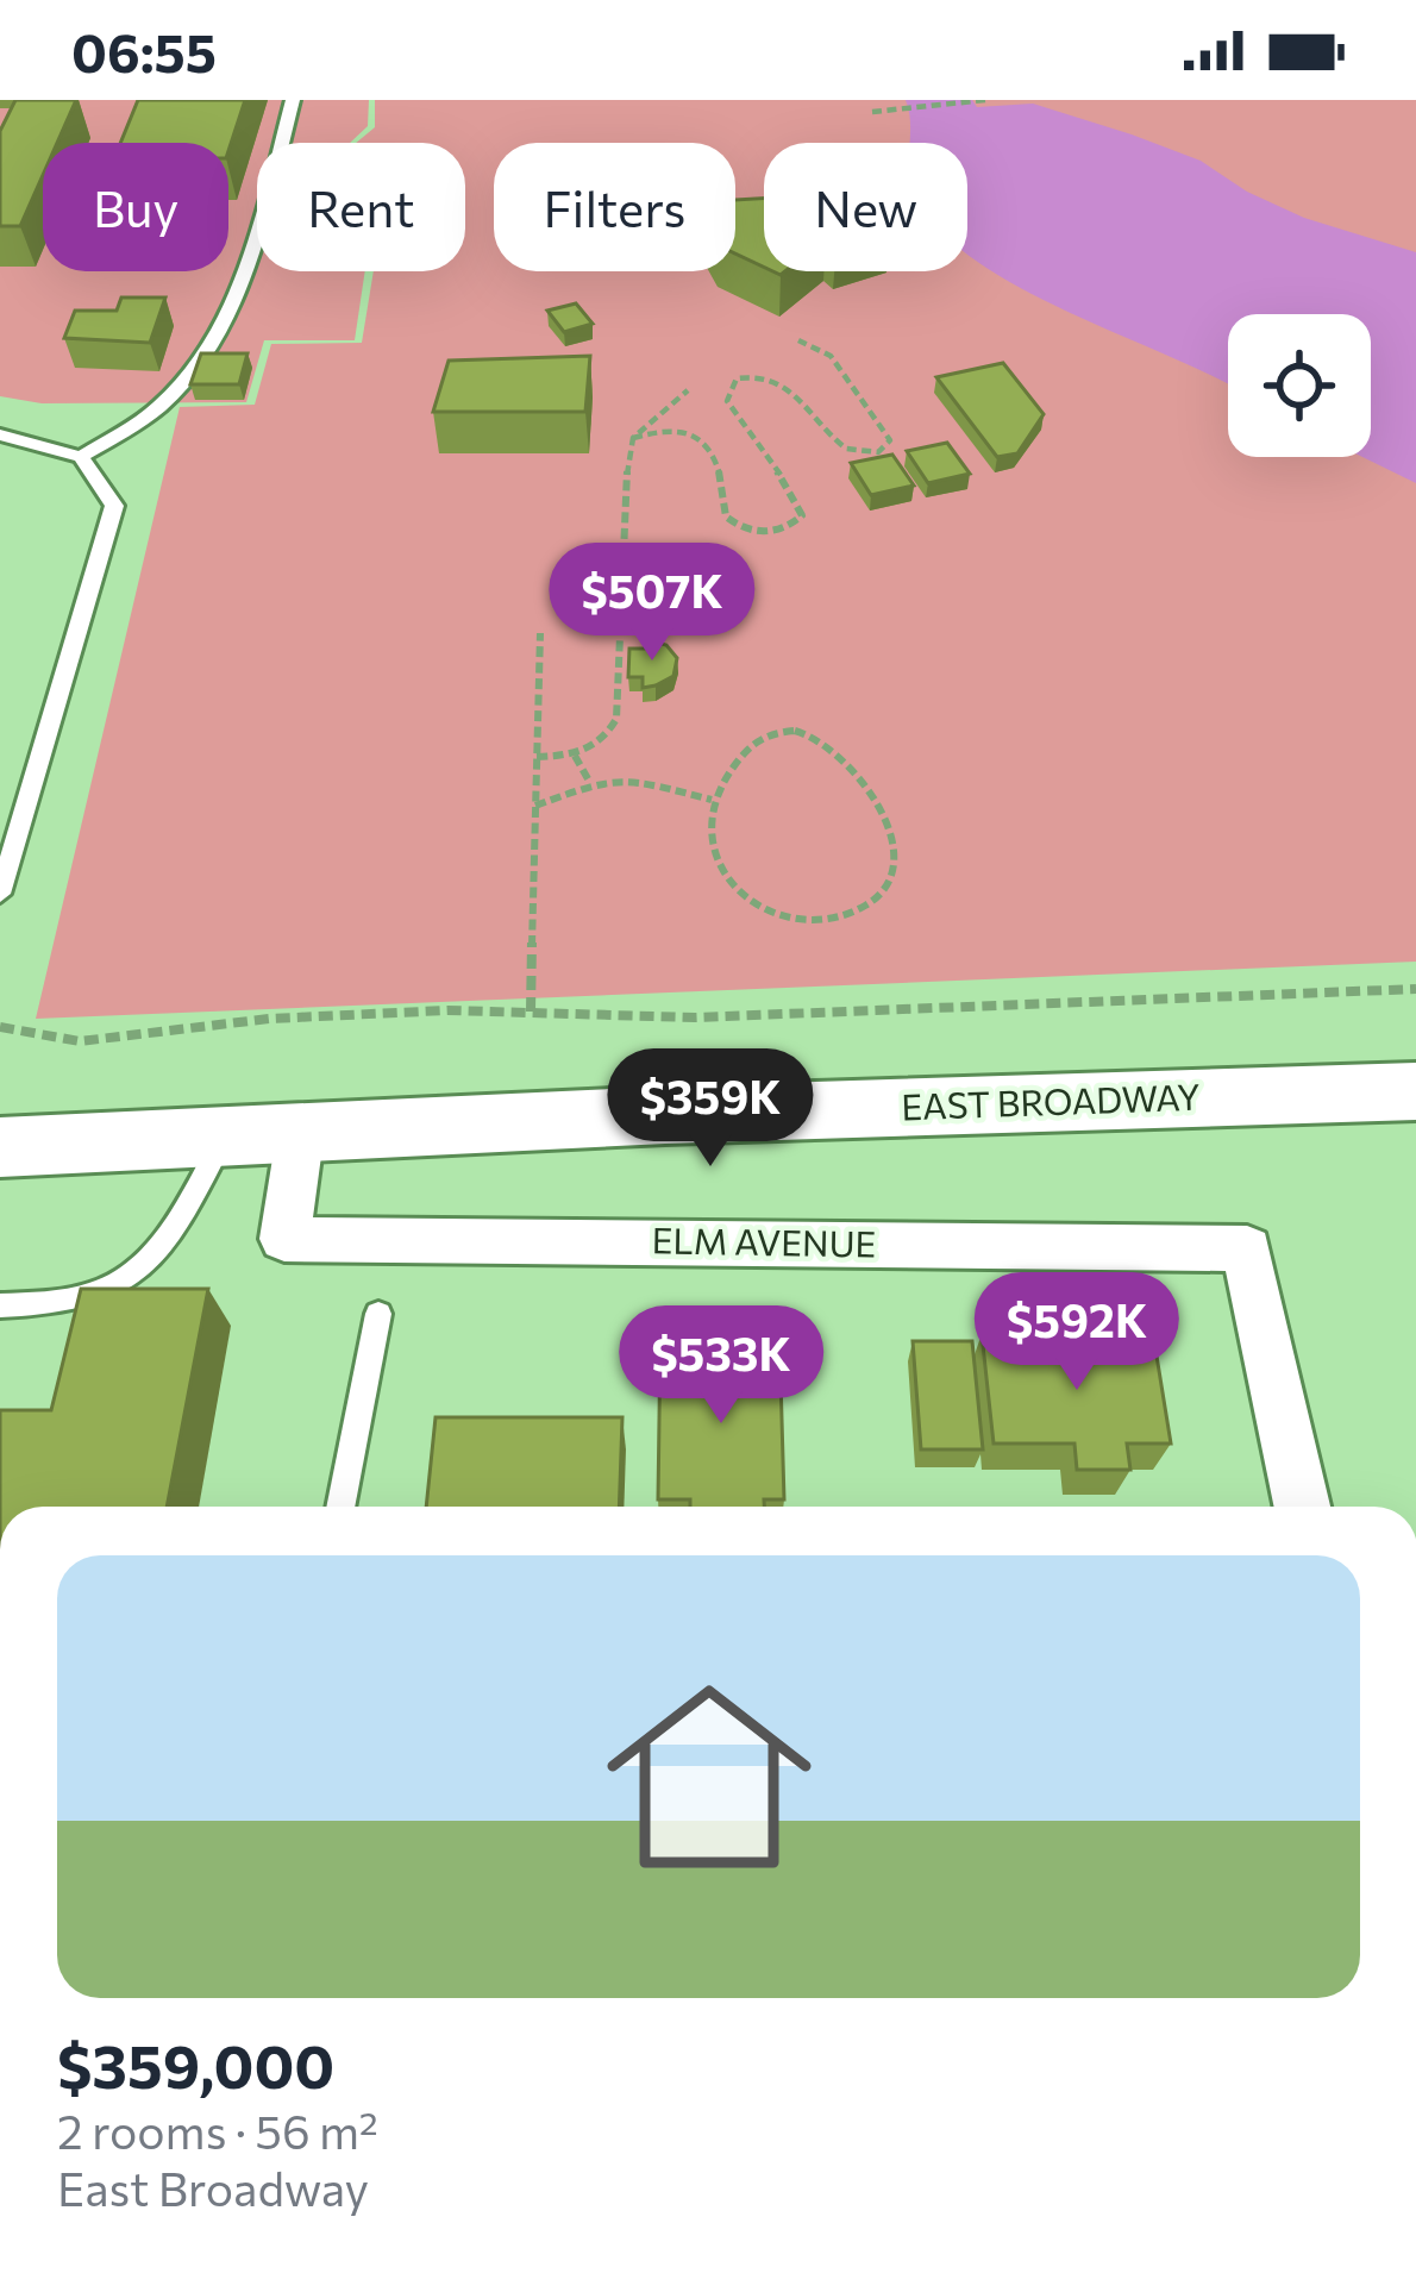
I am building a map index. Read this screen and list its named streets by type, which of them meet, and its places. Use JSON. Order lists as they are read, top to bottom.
{
  "streets": {
    "main road": ["EAST BROADWAY"],
    "street": ["ELM AVENUE"]
  },
  "crossings": [
    ["EAST BROADWAY", "ELM AVENUE"]
  ],
  "page": {
    "status": "06:55",
    "chip": [
      "Buy",
      "Rent",
      "Filters",
      "New"
    ],
    "price": [
      "$507K",
      "$359K",
      "$592K",
      "$533K"
    ],
    "list": [
      {
        "name": "$359,000",
        "note": "2 rooms · 56 m² · East Broadway"
      }
    ]
  }
}
